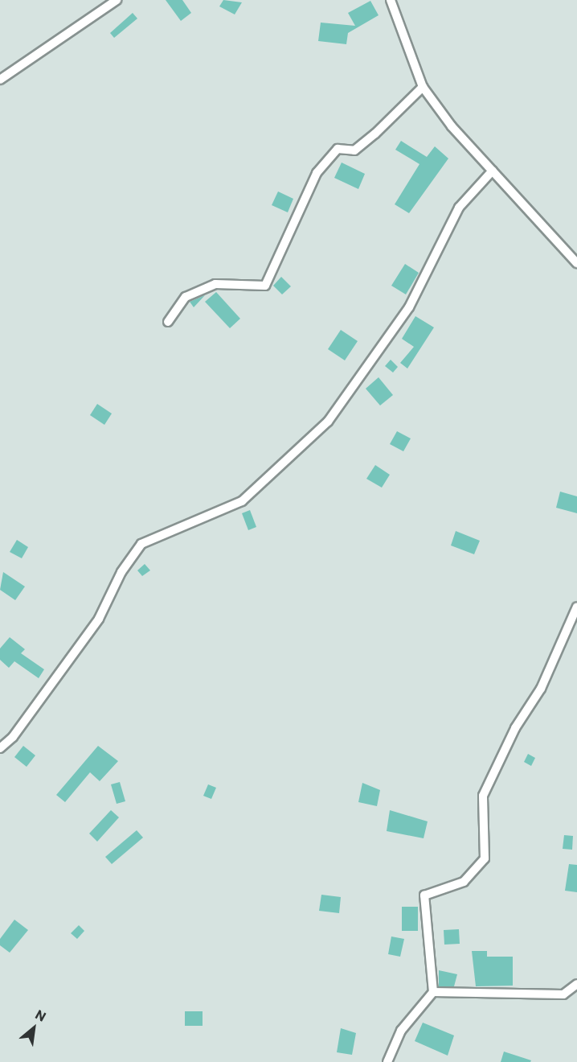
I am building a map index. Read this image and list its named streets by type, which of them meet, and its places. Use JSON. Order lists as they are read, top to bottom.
{
  "north": "top right"
}
